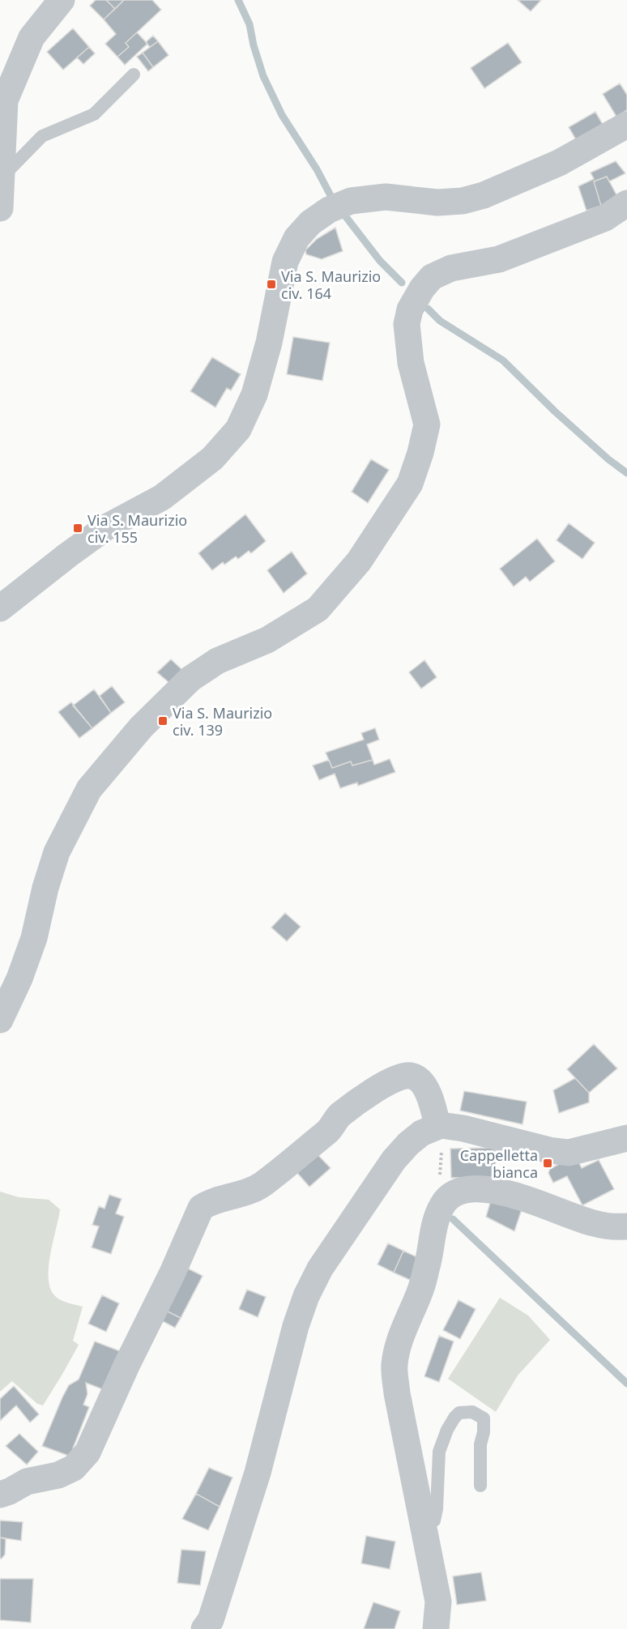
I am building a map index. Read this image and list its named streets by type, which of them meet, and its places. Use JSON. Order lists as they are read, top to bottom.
{
  "places": {
    "transit": [
      "Via S. Maurizio civ. 164",
      "Via S. Maurizio civ. 155",
      "Via S. Maurizio civ. 139",
      "Cappelletta bianca"
    ]
  }
}
